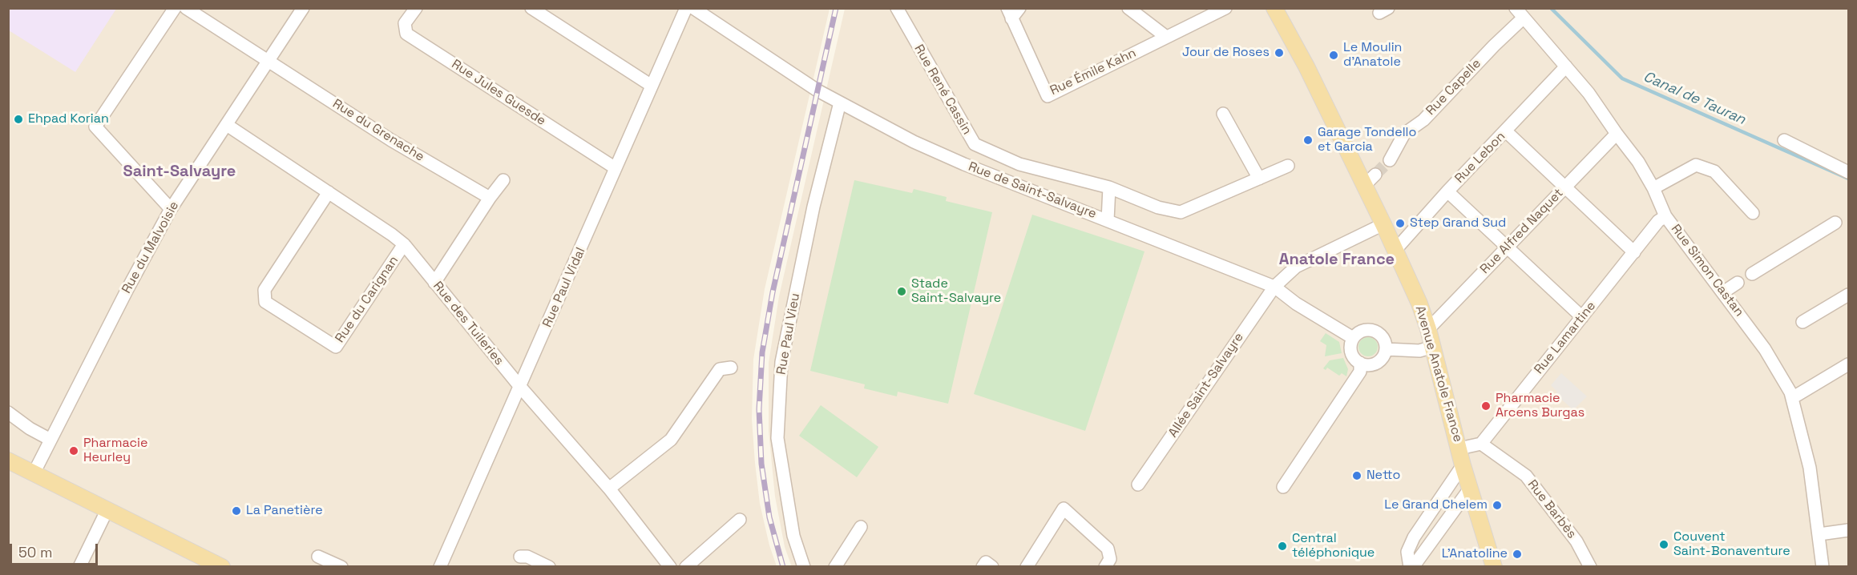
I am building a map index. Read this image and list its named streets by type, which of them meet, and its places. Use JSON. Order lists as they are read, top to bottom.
{
  "streets": {
    "main road": ["Avenue Anatole France"],
    "street": [
      "Rue Émile Kahn",
      "Rue Capelle",
      "Rue René Cassin",
      "Rue Jules Guesde",
      "Rue du Grenache",
      "Rue Lebon",
      "Rue de Saint-Salvayre",
      "Rue Alfred Naquet",
      "Rue du Malvoisie",
      "Rue Simon Castan",
      "Rue Paul Vidal",
      "Rue du Carignan",
      "Rue des Tuileries",
      "Rue Paul Vieu",
      "Rue Lamartine",
      "Allée Saint-Salvayre",
      "Rue Barbès"
    ]
  },
  "crossings": [
    ["Rue Capelle", "Rue Simon Castan"],
    ["Rue Jules Guesde", "Rue Paul Vidal"],
    ["Rue du Grenache", "Rue du Malvoisie"],
    ["Rue Lebon", "Rue Simon Castan"],
    ["Rue Lebon", "Avenue Anatole France"],
    ["Rue de Saint-Salvayre", "Rue Paul Vieu"],
    ["Rue de Saint-Salvayre", "Allée Saint-Salvayre"],
    ["Rue Alfred Naquet", "Rue Simon Castan"],
    ["Rue Alfred Naquet", "Avenue Anatole France"],
    ["Rue du Malvoisie", "Rue des Tuileries"],
    ["Rue Simon Castan", "Rue Lamartine"],
    ["Rue Paul Vidal", "Rue des Tuileries"],
    ["Rue du Carignan", "Rue des Tuileries"],
    ["Rue Lamartine", "Rue Barbès"]
  ],
  "districts": ["Saint-Salvayre", "Anatole France"],
  "water": ["Canal de Tauran"],
  "places": [
    "Jour de Roses",
    "Le Moulin d'Anatole",
    "Ehpad Korian",
    "Garage Tondello et Garcia",
    "Step Grand Sud",
    "Stade Saint-Salvayre",
    "Pharmacie Arcens Burgas",
    "Pharmacie Heurley",
    "Netto",
    "Le Grand Chelem",
    "La Panetière",
    "Couvent Saint-Bonaventure",
    "Central téléphonique",
    "L'Anatoline"
  ],
  "scale_bar": "50 m"
}
